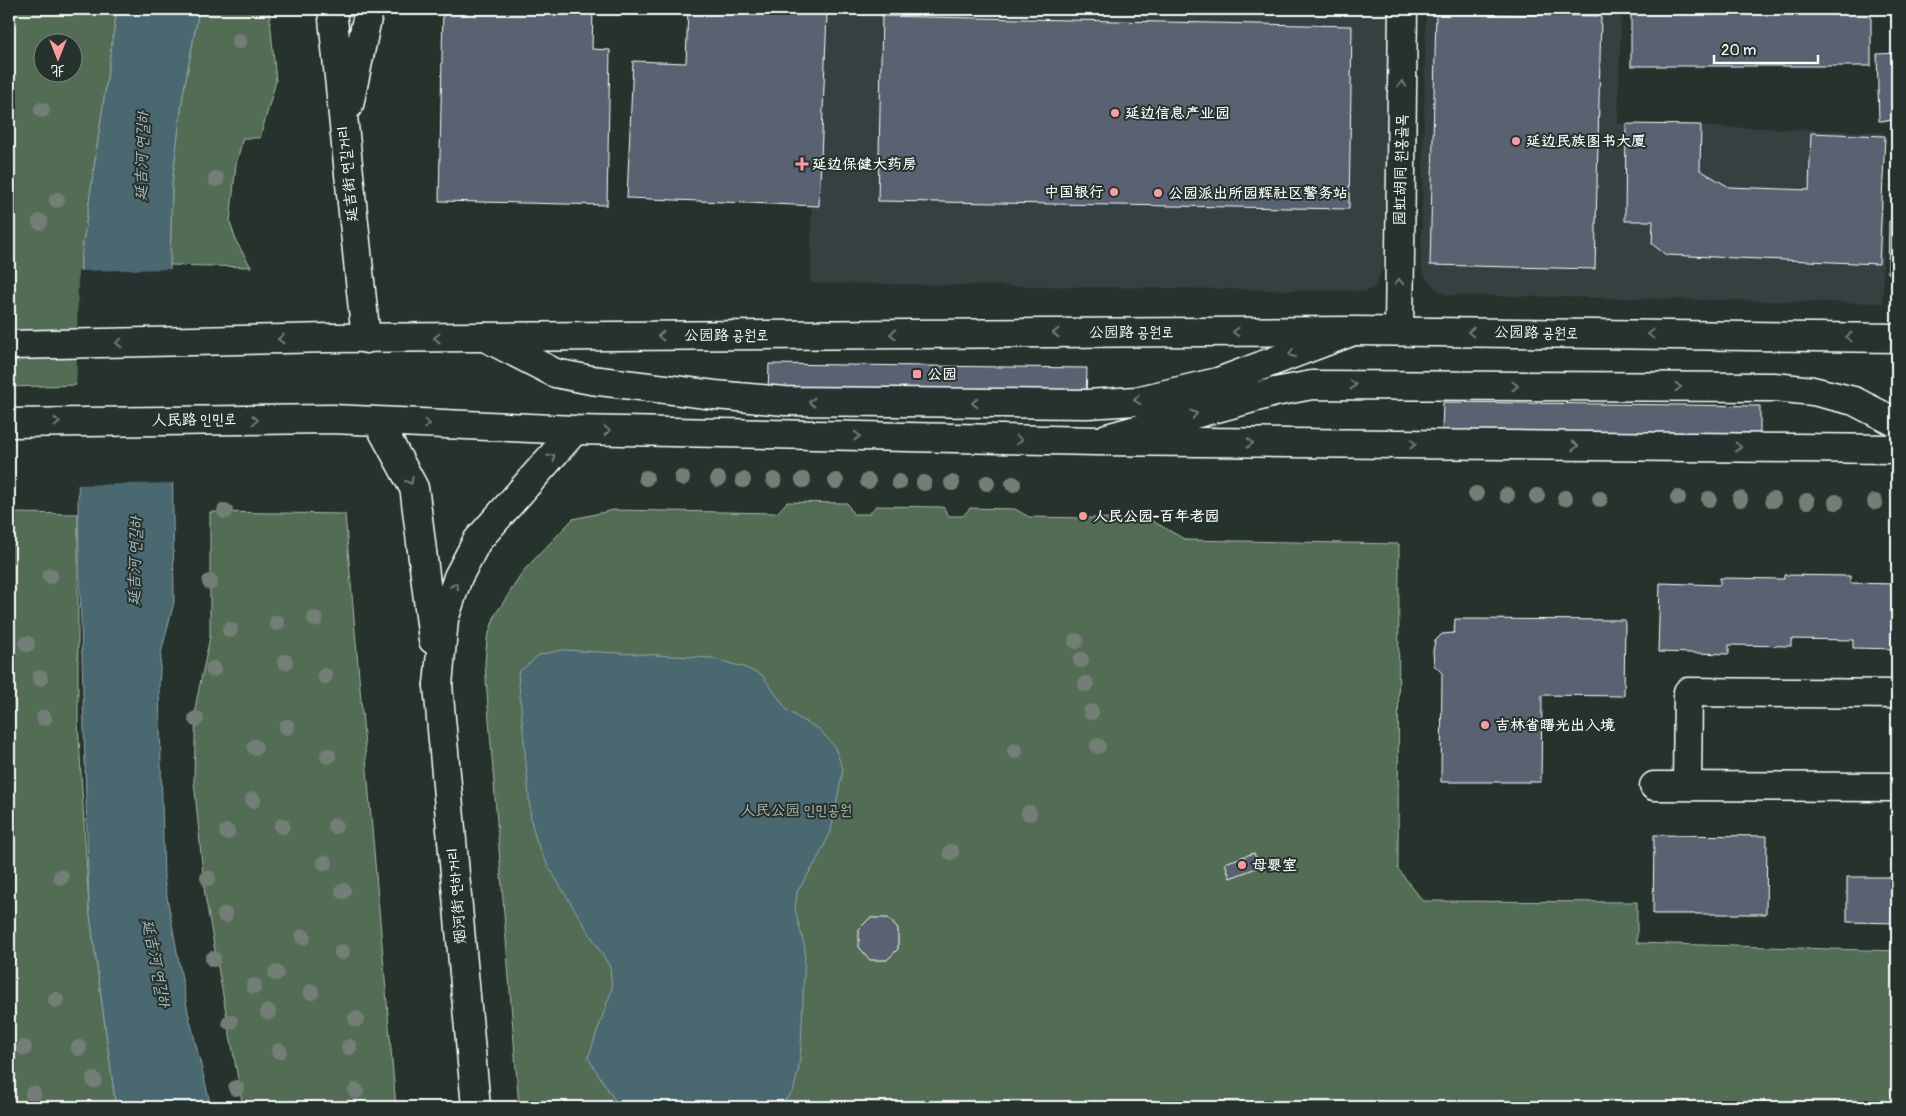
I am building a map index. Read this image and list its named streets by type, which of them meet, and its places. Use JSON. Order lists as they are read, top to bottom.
{
  "streets": {
    "main road": [
      "园虹胡同 원홍골목",
      "延吉街 연길거리",
      "公园路 공원로",
      "人民路 인민로",
      "烟河街 연하거리"
    ]
  },
  "crossings": [
    ["园虹胡同 원홍골목", "公园路 공원로"],
    ["延吉街 연길거리", "公园路 공원로"]
  ],
  "one_way": ["园虹胡同 원홍골목"],
  "water": ["延吉河 연길하"],
  "parks": ["人民公园 인민공원"],
  "places": {
    "other": [
      "延边信息产业园",
      "延边民族图书大厦",
      "中国银行",
      "公园派出所园辉社区警务站",
      "人民公园-百年老园",
      "吉林省曙光出入境",
      "母婴室"
    ],
    "health": ["延边保健大药房"],
    "transit": ["公园"]
  },
  "scale_bar": "20 m",
  "north": "bottom"
}
